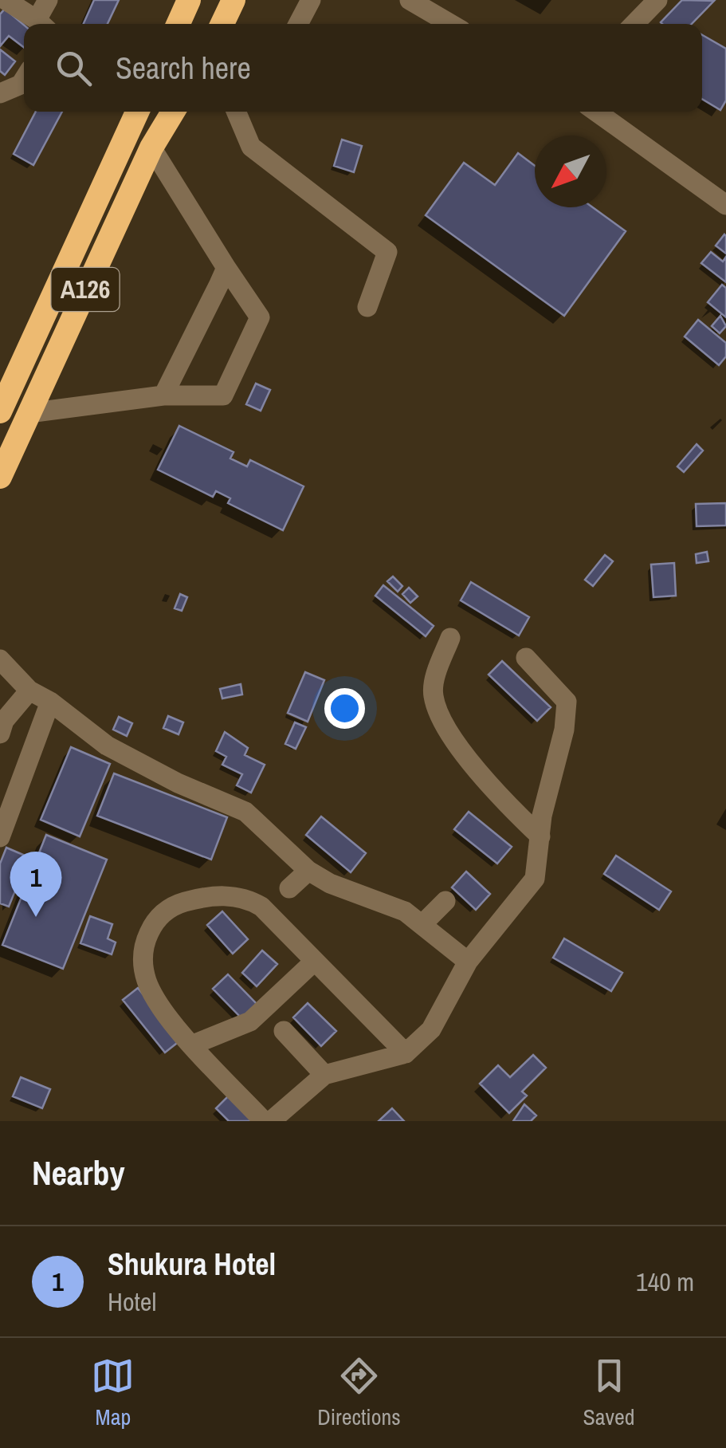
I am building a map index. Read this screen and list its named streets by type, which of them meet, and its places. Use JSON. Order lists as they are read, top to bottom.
{
  "streets": {
    "highway": ["A126"]
  },
  "north": "bottom left",
  "page": {
    "search": "Search here",
    "pins": "1",
    "heading": "Nearby",
    "list": [
      {
        "mark": "1",
        "name": "Shukura Hotel",
        "note": "Hotel",
        "value": "140 m"
      }
    ],
    "nav": ["Map", "Directions", "Saved"]
  }
}
